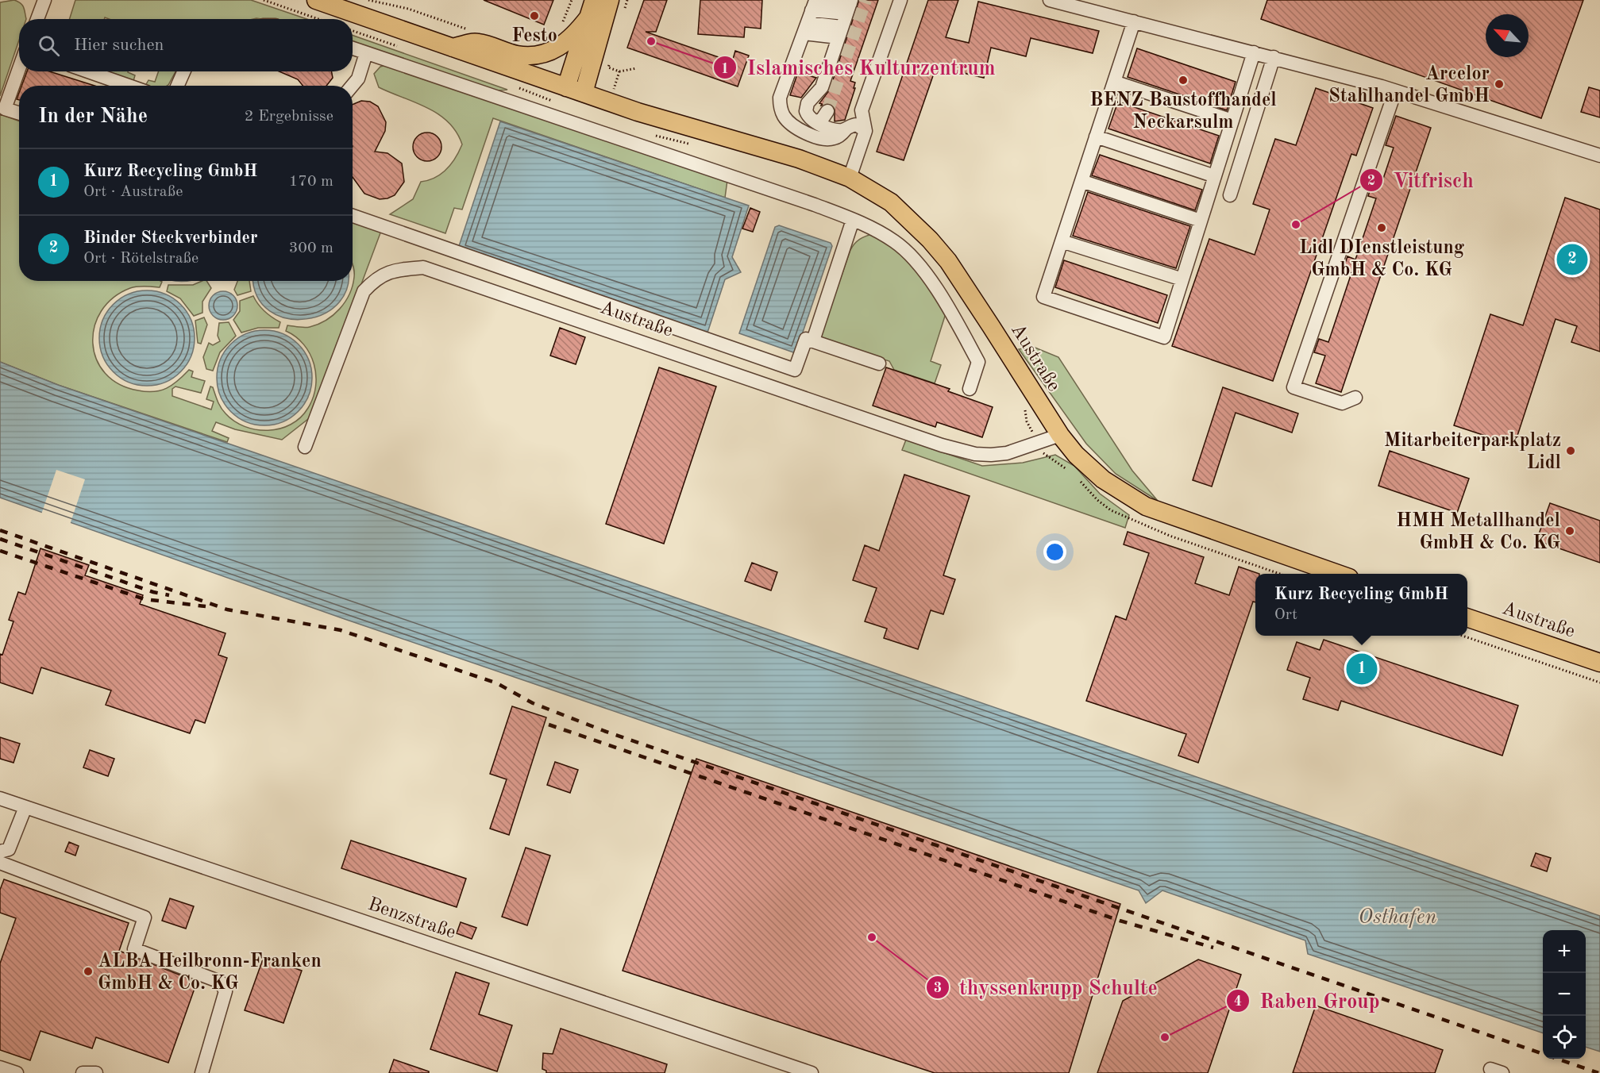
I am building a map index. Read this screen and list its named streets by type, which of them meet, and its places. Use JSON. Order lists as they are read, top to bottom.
{
  "streets": {
    "main road": ["Austraße"],
    "street": ["Benzstraße"]
  },
  "water": ["Osthafen"],
  "places": [
    "Festo",
    "Islamisches Kulturzentrum",
    "BENZ Baustoffhandel Neckarsulm",
    "Arcelor Stahlhandel GmbH",
    "Vitfrisch",
    "Lidl DIenstleistung GmbH & Co. KG",
    "Mitarbeiterparkplatz Lidl",
    "HMH Metallhandel GmbH & Co. KG",
    "thyssenkrupp Schulte",
    "ALBA Heilbronn-Franken GmbH & Co. KG",
    "Raben Group"
  ],
  "north": "top left",
  "page": {
    "search": "Hier suchen",
    "heading": ["In der Nähe", "2 Ergebnisse"],
    "list": [
      {
        "mark": "1",
        "name": "Kurz Recycling GmbH",
        "note": "Ort · Austraße",
        "value": "170 m"
      },
      {
        "mark": "2",
        "name": "Binder Steckverbinder",
        "note": "Ort · Rötelstraße",
        "value": "300 m"
      }
    ],
    "pins": ["2", "1"],
    "popup": ["Kurz Recycling GmbH", "Ort"],
    "map_buttons": ["+", "−"]
  }
}
